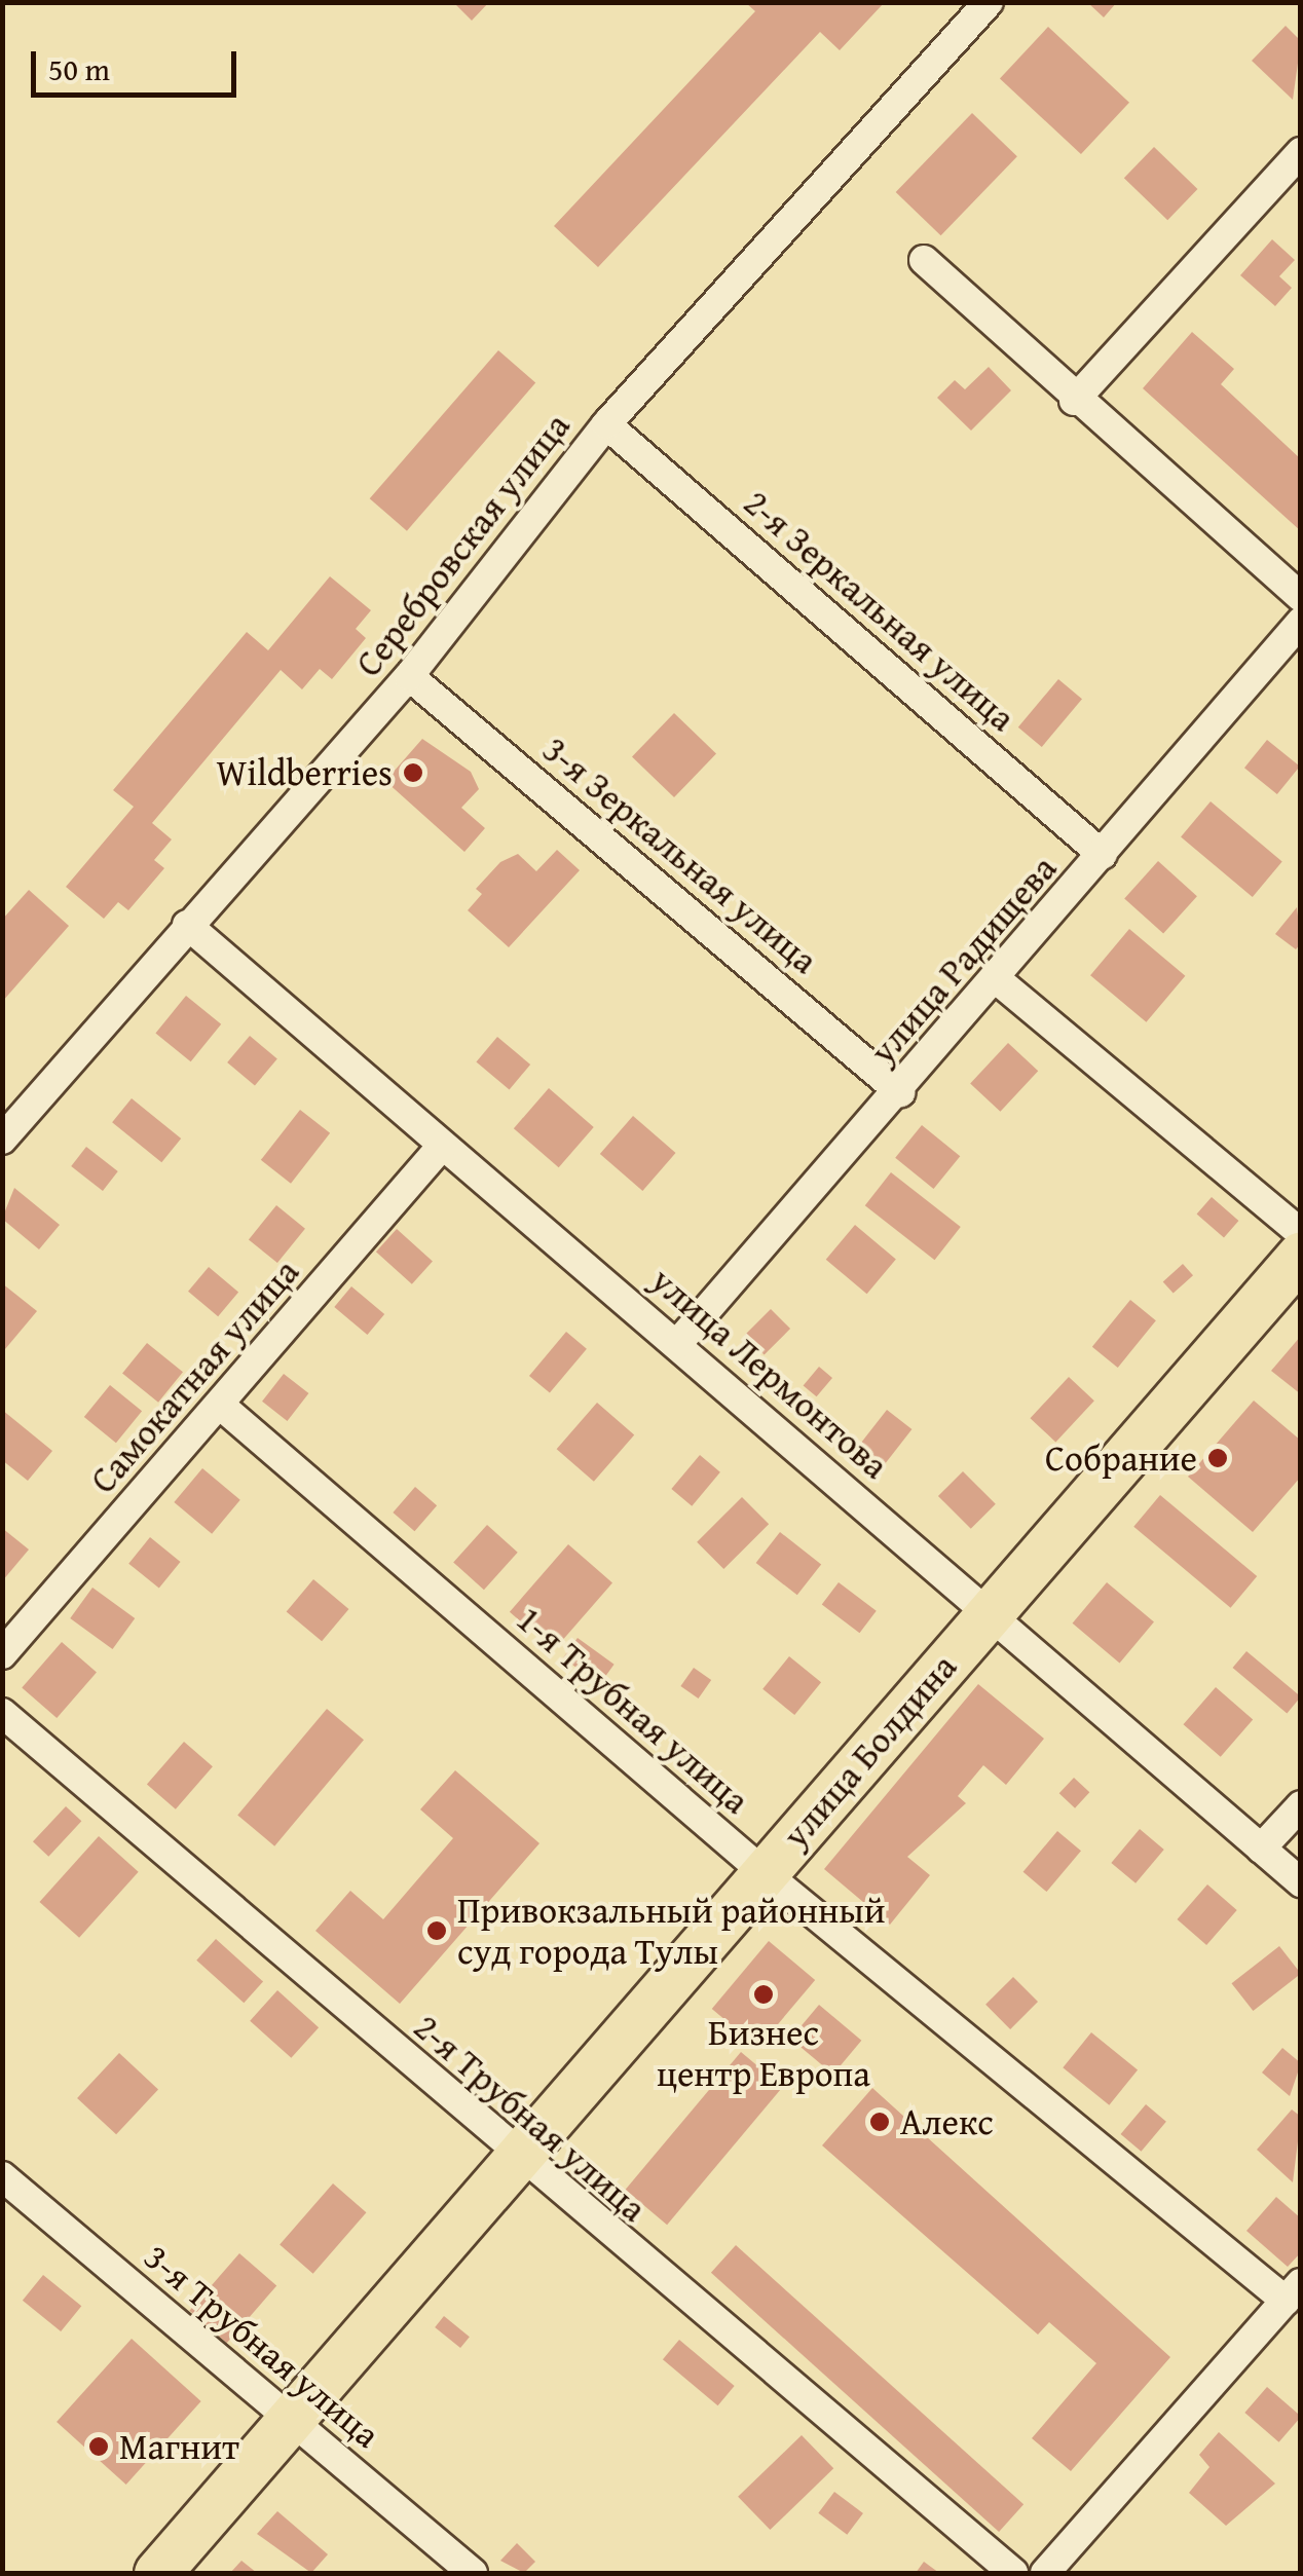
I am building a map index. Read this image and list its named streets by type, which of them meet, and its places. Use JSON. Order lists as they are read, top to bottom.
{
  "streets": {
    "main road": ["улица Болдина"],
    "street": [
      "Серебровская улица",
      "2-я Зеркальная улица",
      "3-я Зеркальная улица",
      "улица Радищева",
      "улица Лермонтова",
      "Самокатная улица",
      "1-я Трубная улица",
      "2-я Трубная улица",
      "3-я Трубная улица"
    ]
  },
  "crossings": [
    ["Серебровская улица", "2-я Зеркальная улица"],
    ["Серебровская улица", "3-я Зеркальная улица"],
    ["Серебровская улица", "улица Лермонтова"],
    ["2-я Зеркальная улица", "улица Радищева"],
    ["3-я Зеркальная улица", "улица Радищева"],
    ["улица Радищева", "улица Лермонтова"],
    ["улица Лермонтова", "Самокатная улица"],
    ["улица Лермонтова", "улица Болдина"],
    ["Самокатная улица", "1-я Трубная улица"],
    ["1-я Трубная улица", "улица Болдина"],
    ["улица Болдина", "2-я Трубная улица"],
    ["улица Болдина", "3-я Трубная улица"]
  ],
  "places": [
    "Wildberries",
    "Собрание",
    "Привокзальный районный суд города Тулы",
    "Бизнес центр Европа",
    "Алекс",
    "Магнит"
  ],
  "scale_bar": "50 m"
}
